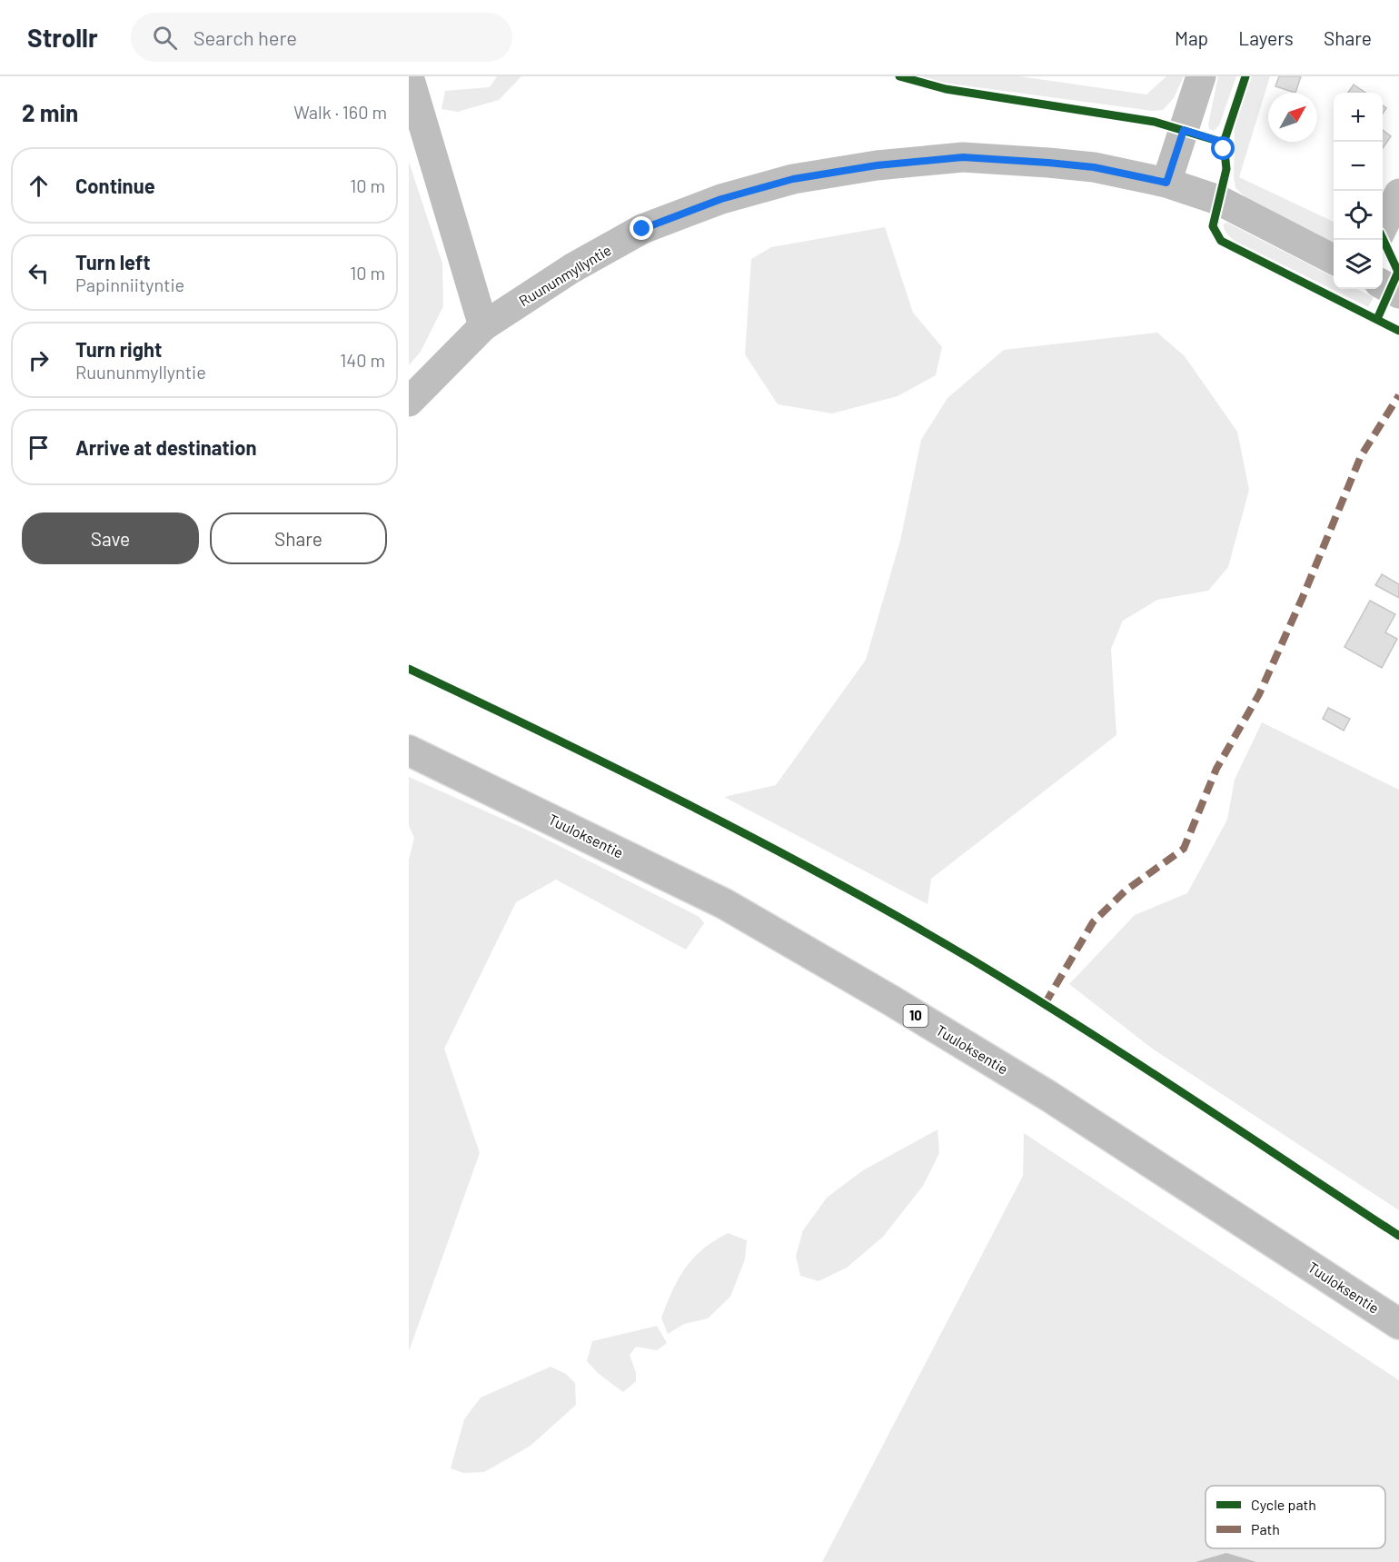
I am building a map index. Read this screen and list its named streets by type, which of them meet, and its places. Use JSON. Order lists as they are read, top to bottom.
{
  "streets": {
    "main road": ["Ruununmyllyntie", "Tuuloksentie", "10"]
  },
  "legend": ["Cycle path", "Path"],
  "north": "top right",
  "page": {
    "header": "Strollr",
    "search": "Search here",
    "nav": ["Map", "Layers", "Share"],
    "heading": ["2 min", "Walk · 160 m"],
    "map_buttons": ["+", "−"],
    "list": [
      ["Continue", "10 m"],
      ["Turn left", "Papinniityntie", "10 m"],
      ["Turn right", "Ruununmyllyntie", "140 m"],
      "Arrive at destination"
    ],
    "buttons": ["Save", "Share"]
  }
}
